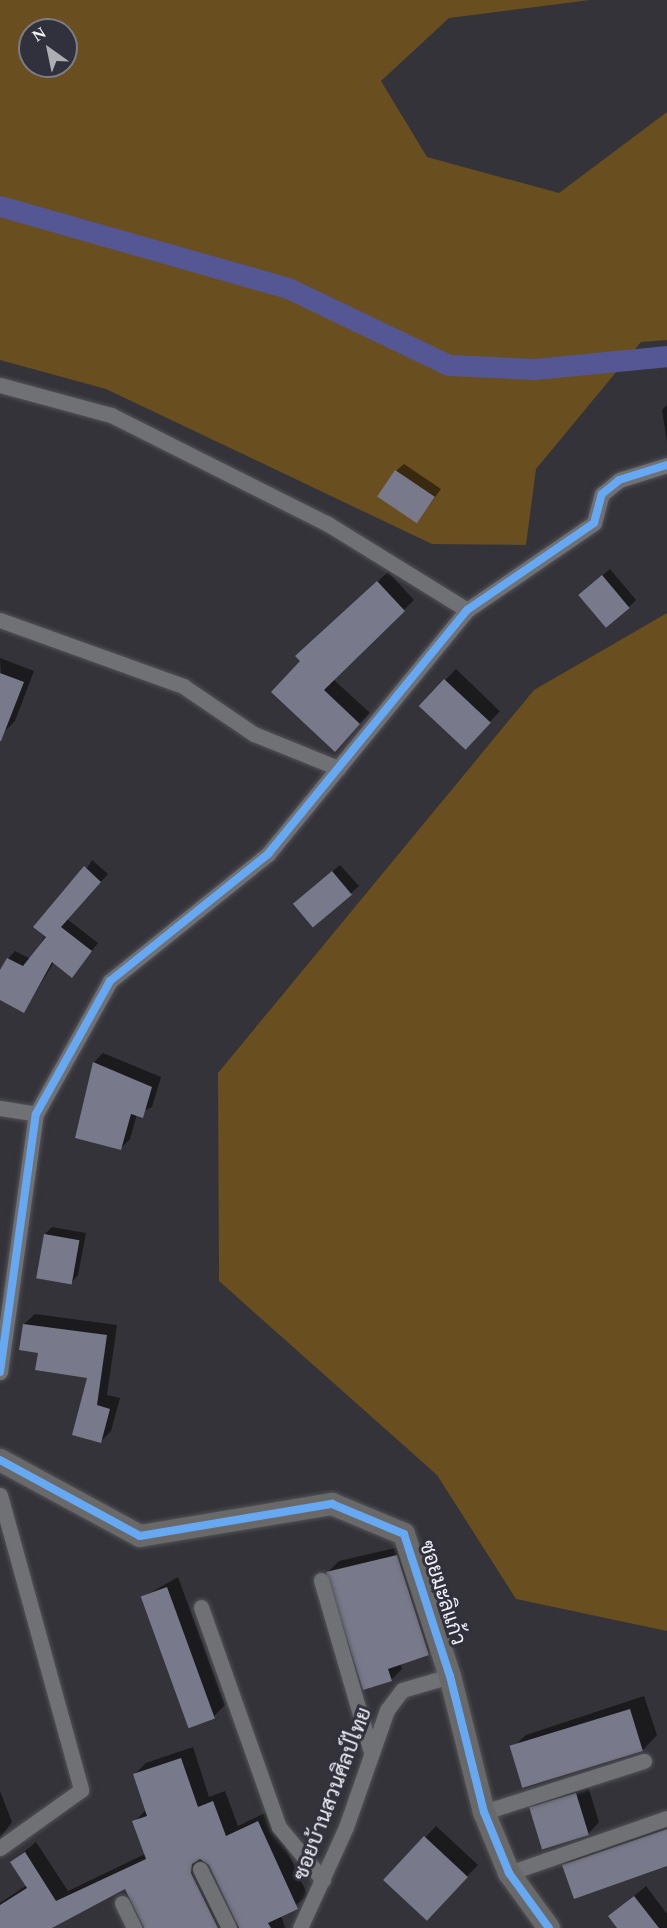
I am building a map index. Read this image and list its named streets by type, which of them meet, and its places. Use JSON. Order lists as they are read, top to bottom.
{
  "streets": {
    "street": ["ซอยมะลิแก้ว", "ซอยบ้านสวนศิลป์ไทย"]
  },
  "crossings": [
    ["ซอยมะลิแก้ว", "ซอยบ้านสวนศิลป์ไทย"]
  ],
  "north": "top left"
}
